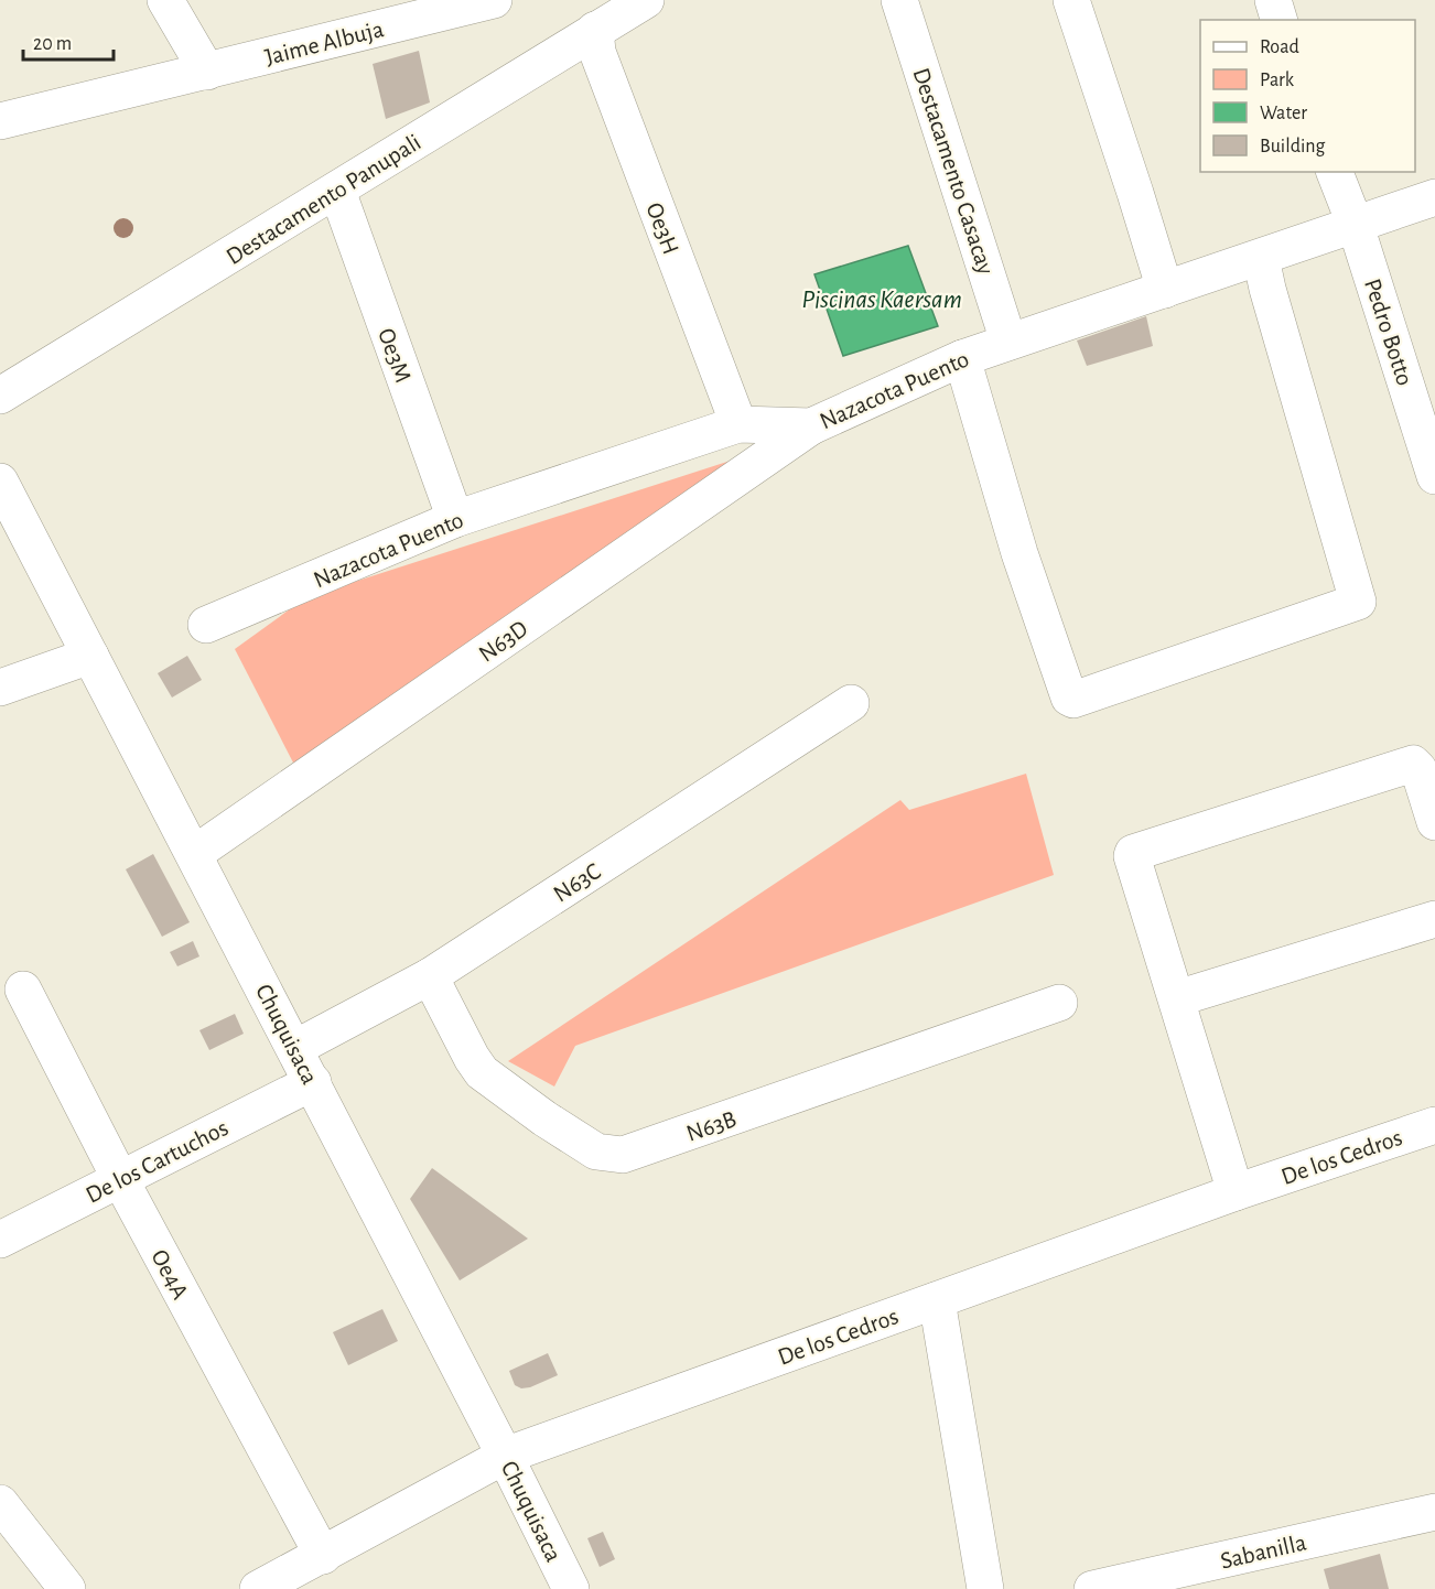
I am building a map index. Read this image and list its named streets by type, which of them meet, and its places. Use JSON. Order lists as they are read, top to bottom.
{
  "streets": {
    "street": [
      "Jaime Albuja",
      "Destacamento Casacay",
      "Destacamento Panupali",
      "Oe3H",
      "Pedro Botto",
      "Oe3M",
      "Nazacota Puento",
      "N63D",
      "N63C",
      "Chuquisaca",
      "N63B",
      "De los Cedros",
      "De los Cartuchos",
      "Oe4A",
      "Sabanilla"
    ]
  },
  "crossings": [
    ["Destacamento Casacay", "Nazacota Puento"],
    ["Destacamento Panupali", "Oe3H"],
    ["Destacamento Panupali", "Oe3M"],
    ["Oe3H", "Nazacota Puento"],
    ["Pedro Botto", "Nazacota Puento"],
    ["Oe3M", "Nazacota Puento"],
    ["Nazacota Puento", "N63D"],
    ["N63D", "Chuquisaca"],
    ["N63C", "Chuquisaca"],
    ["N63C", "N63B"],
    ["Chuquisaca", "De los Cedros"],
    ["Chuquisaca", "De los Cartuchos"],
    ["De los Cedros", "Oe4A"],
    ["De los Cartuchos", "Oe4A"]
  ],
  "water": ["Piscinas Kaersam"],
  "legend": [
    "Road",
    "Park",
    "Water",
    "Building"
  ],
  "scale_bar": "20 m"
}
